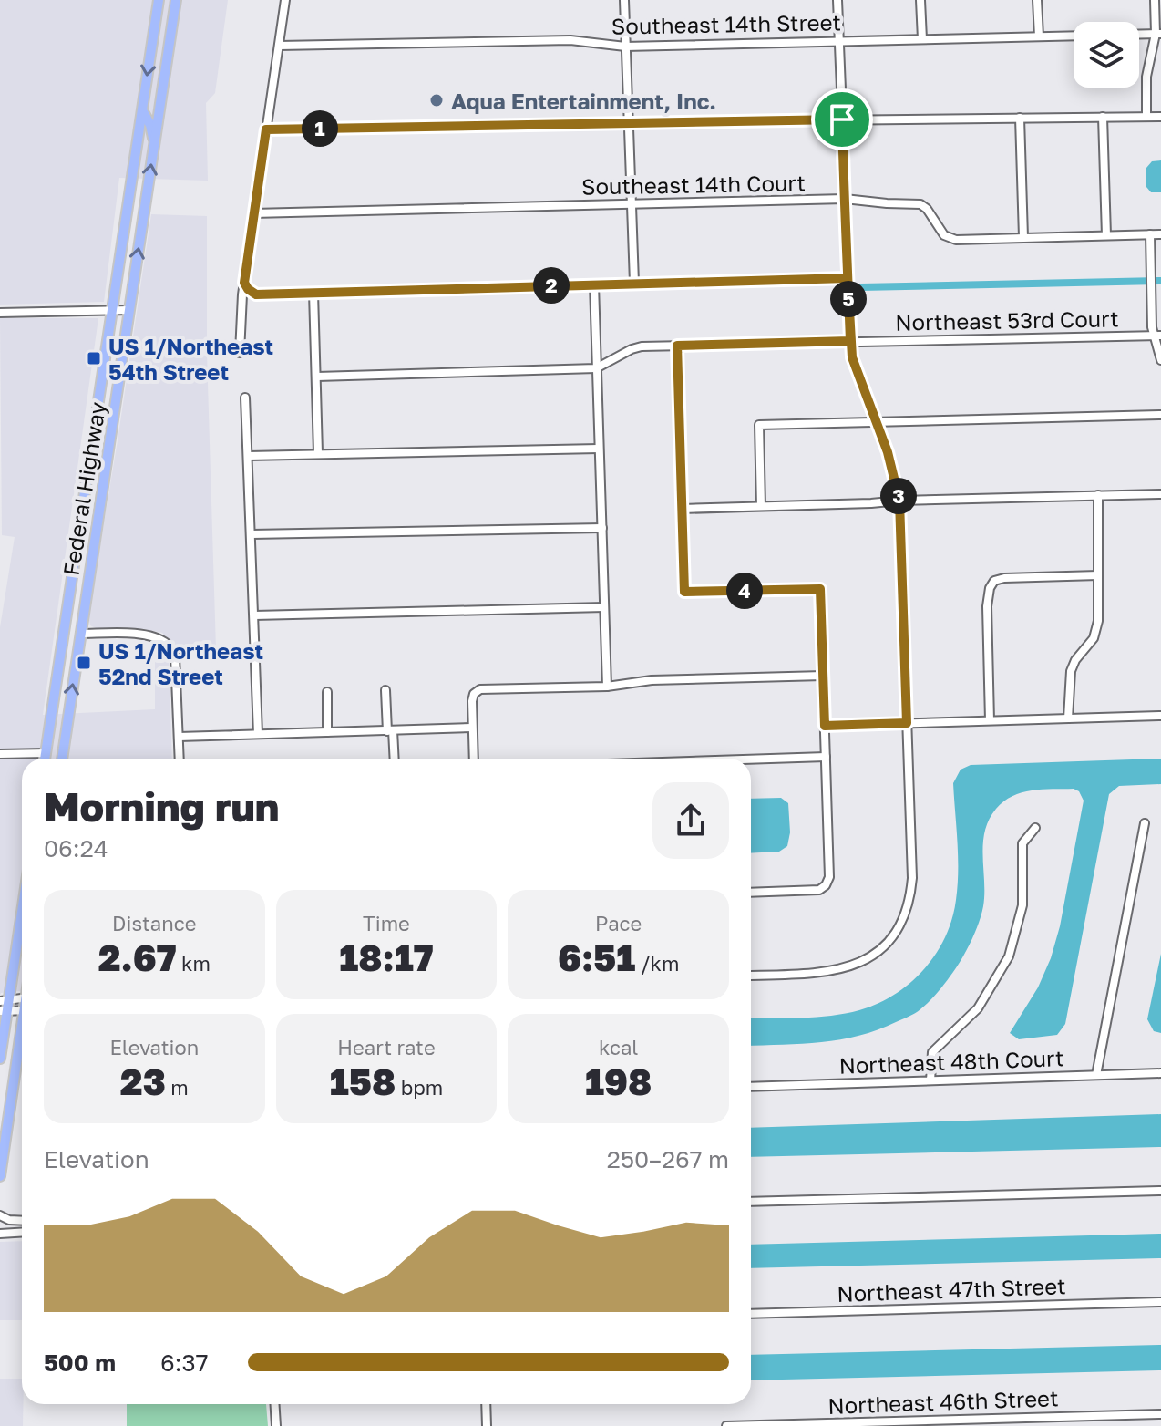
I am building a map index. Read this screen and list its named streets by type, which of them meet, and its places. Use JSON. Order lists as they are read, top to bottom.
{
  "streets": {
    "main road": ["Federal Highway"],
    "street": [
      "Southeast 14th Street",
      "Southeast 14th Court",
      "Northeast 53rd Court",
      "Northeast 48th Court",
      "Northeast 47th Street",
      "Northeast 46th Street"
    ]
  },
  "places": {
    "other": ["Aqua Entertainment, Inc."],
    "transit": ["US 1/Northeast 54th Street", "US 1/Northeast 52nd Street"]
  },
  "page": {
    "pins": [
      "1",
      "2",
      "5",
      "3",
      "4"
    ],
    "heading": ["Morning run", "06:24"],
    "stats": [
      ["Distance", "2.67 km"],
      ["Time", "18:17"],
      ["Pace", "6:51 /km"],
      ["Elevation", "23 m"],
      ["Heart rate", "158 bpm"],
      ["kcal", "198"]
    ],
    "chart": ["Elevation", "250–267 m"],
    "list": [
      {
        "name": "500 m",
        "note": "6:37"
      }
    ]
  }
}
